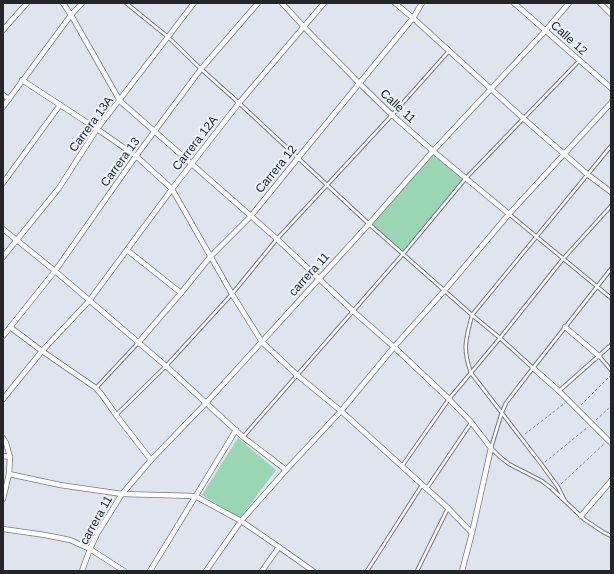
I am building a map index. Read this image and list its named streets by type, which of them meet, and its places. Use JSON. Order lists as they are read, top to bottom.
{
  "streets": {
    "street": [
      "Calle 12",
      "Calle 11",
      "Carrera 13A",
      "Carrera 12A",
      "Carrera 13",
      "Carrera 12",
      "carrera 11"
    ]
  },
  "crossings": [
    ["Calle 12", "carrera 11"],
    ["Calle 11", "Carrera 12A"],
    ["Calle 11", "Carrera 12"],
    ["Calle 11", "carrera 11"]
  ]
}
